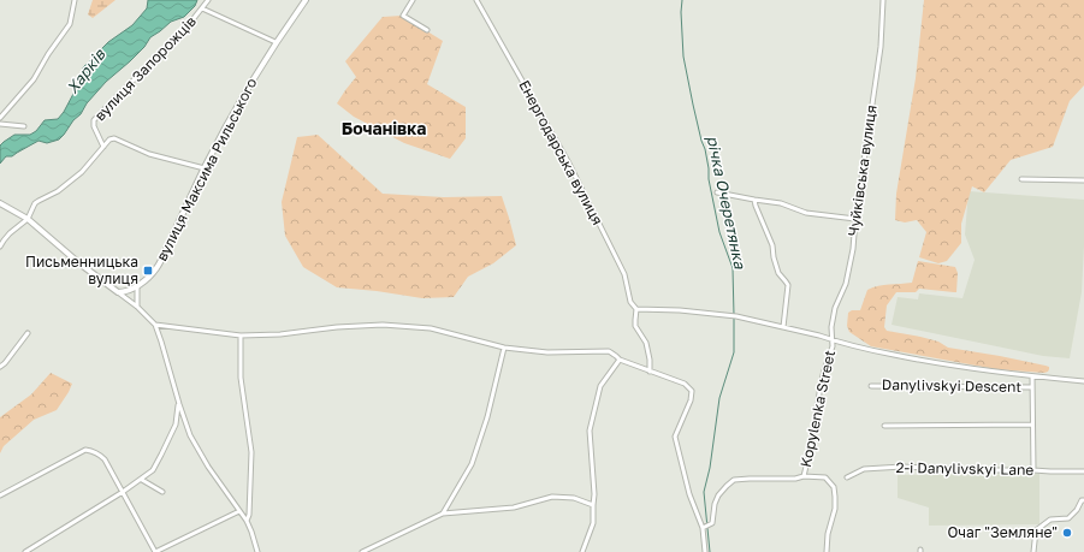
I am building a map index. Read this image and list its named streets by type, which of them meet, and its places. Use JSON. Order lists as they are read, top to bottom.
{
  "streets": {
    "main road": ["вулиця Максима Рильського"],
    "street": [
      "вулиця Запорожців",
      "Енергодарська вулиця",
      "Чуйківська вулиця",
      "Danylivskyi Descent",
      "Kopylenka Street",
      "2-i Danylivskyi Lane"
    ]
  },
  "crossings": [
    ["Чуйківська вулиця", "Kopylenka Street"]
  ],
  "districts": ["Бочанівка"],
  "water": ["Харків", "річка Очеретянка"],
  "places": {
    "transit": ["Письменницька вулиця"],
    "other": ["Очаг \"Земляне\""]
  }
}
